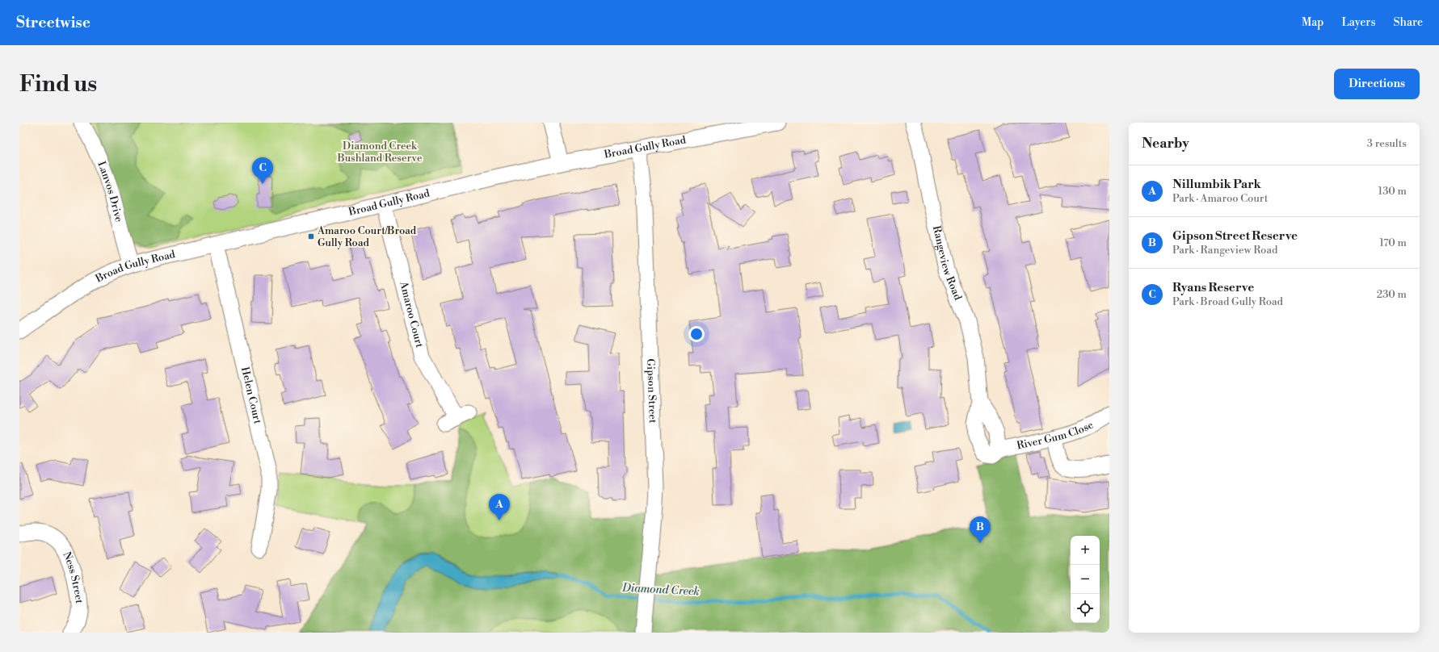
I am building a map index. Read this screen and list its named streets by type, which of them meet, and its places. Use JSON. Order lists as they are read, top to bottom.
{
  "streets": {
    "street": [
      "Broad Gully Road",
      "Lanvos Drive",
      "Rangeview Road",
      "Amaroo Court",
      "Gipson Street",
      "Helen Court",
      "River Gum Close",
      "Ness Street"
    ]
  },
  "crossings": [
    ["Broad Gully Road", "Lanvos Drive"],
    ["Broad Gully Road", "Amaroo Court"],
    ["Broad Gully Road", "Gipson Street"],
    ["Broad Gully Road", "Helen Court"],
    ["Rangeview Road", "River Gum Close"]
  ],
  "water": ["Diamond Creek"],
  "parks": ["Diamond Creek Bushland Reserve"],
  "places": {
    "transit": ["Amaroo Court/Broad Gully Road"]
  },
  "page": {
    "header": "Streetwise",
    "nav": ["Map", "Layers", "Share"],
    "buttons": "Directions",
    "title": "Find us",
    "heading": ["Nearby", "3 results"],
    "pins": ["C", "A", "B"],
    "list": [
      {
        "mark": "A",
        "name": "Nillumbik Park",
        "note": "Park · Amaroo Court",
        "value": "130 m"
      },
      {
        "mark": "B",
        "name": "Gipson Street Reserve",
        "note": "Park · Rangeview Road",
        "value": "170 m"
      },
      {
        "mark": "C",
        "name": "Ryans Reserve",
        "note": "Park · Broad Gully Road",
        "value": "230 m"
      }
    ],
    "map_buttons": ["+", "−"]
  }
}
